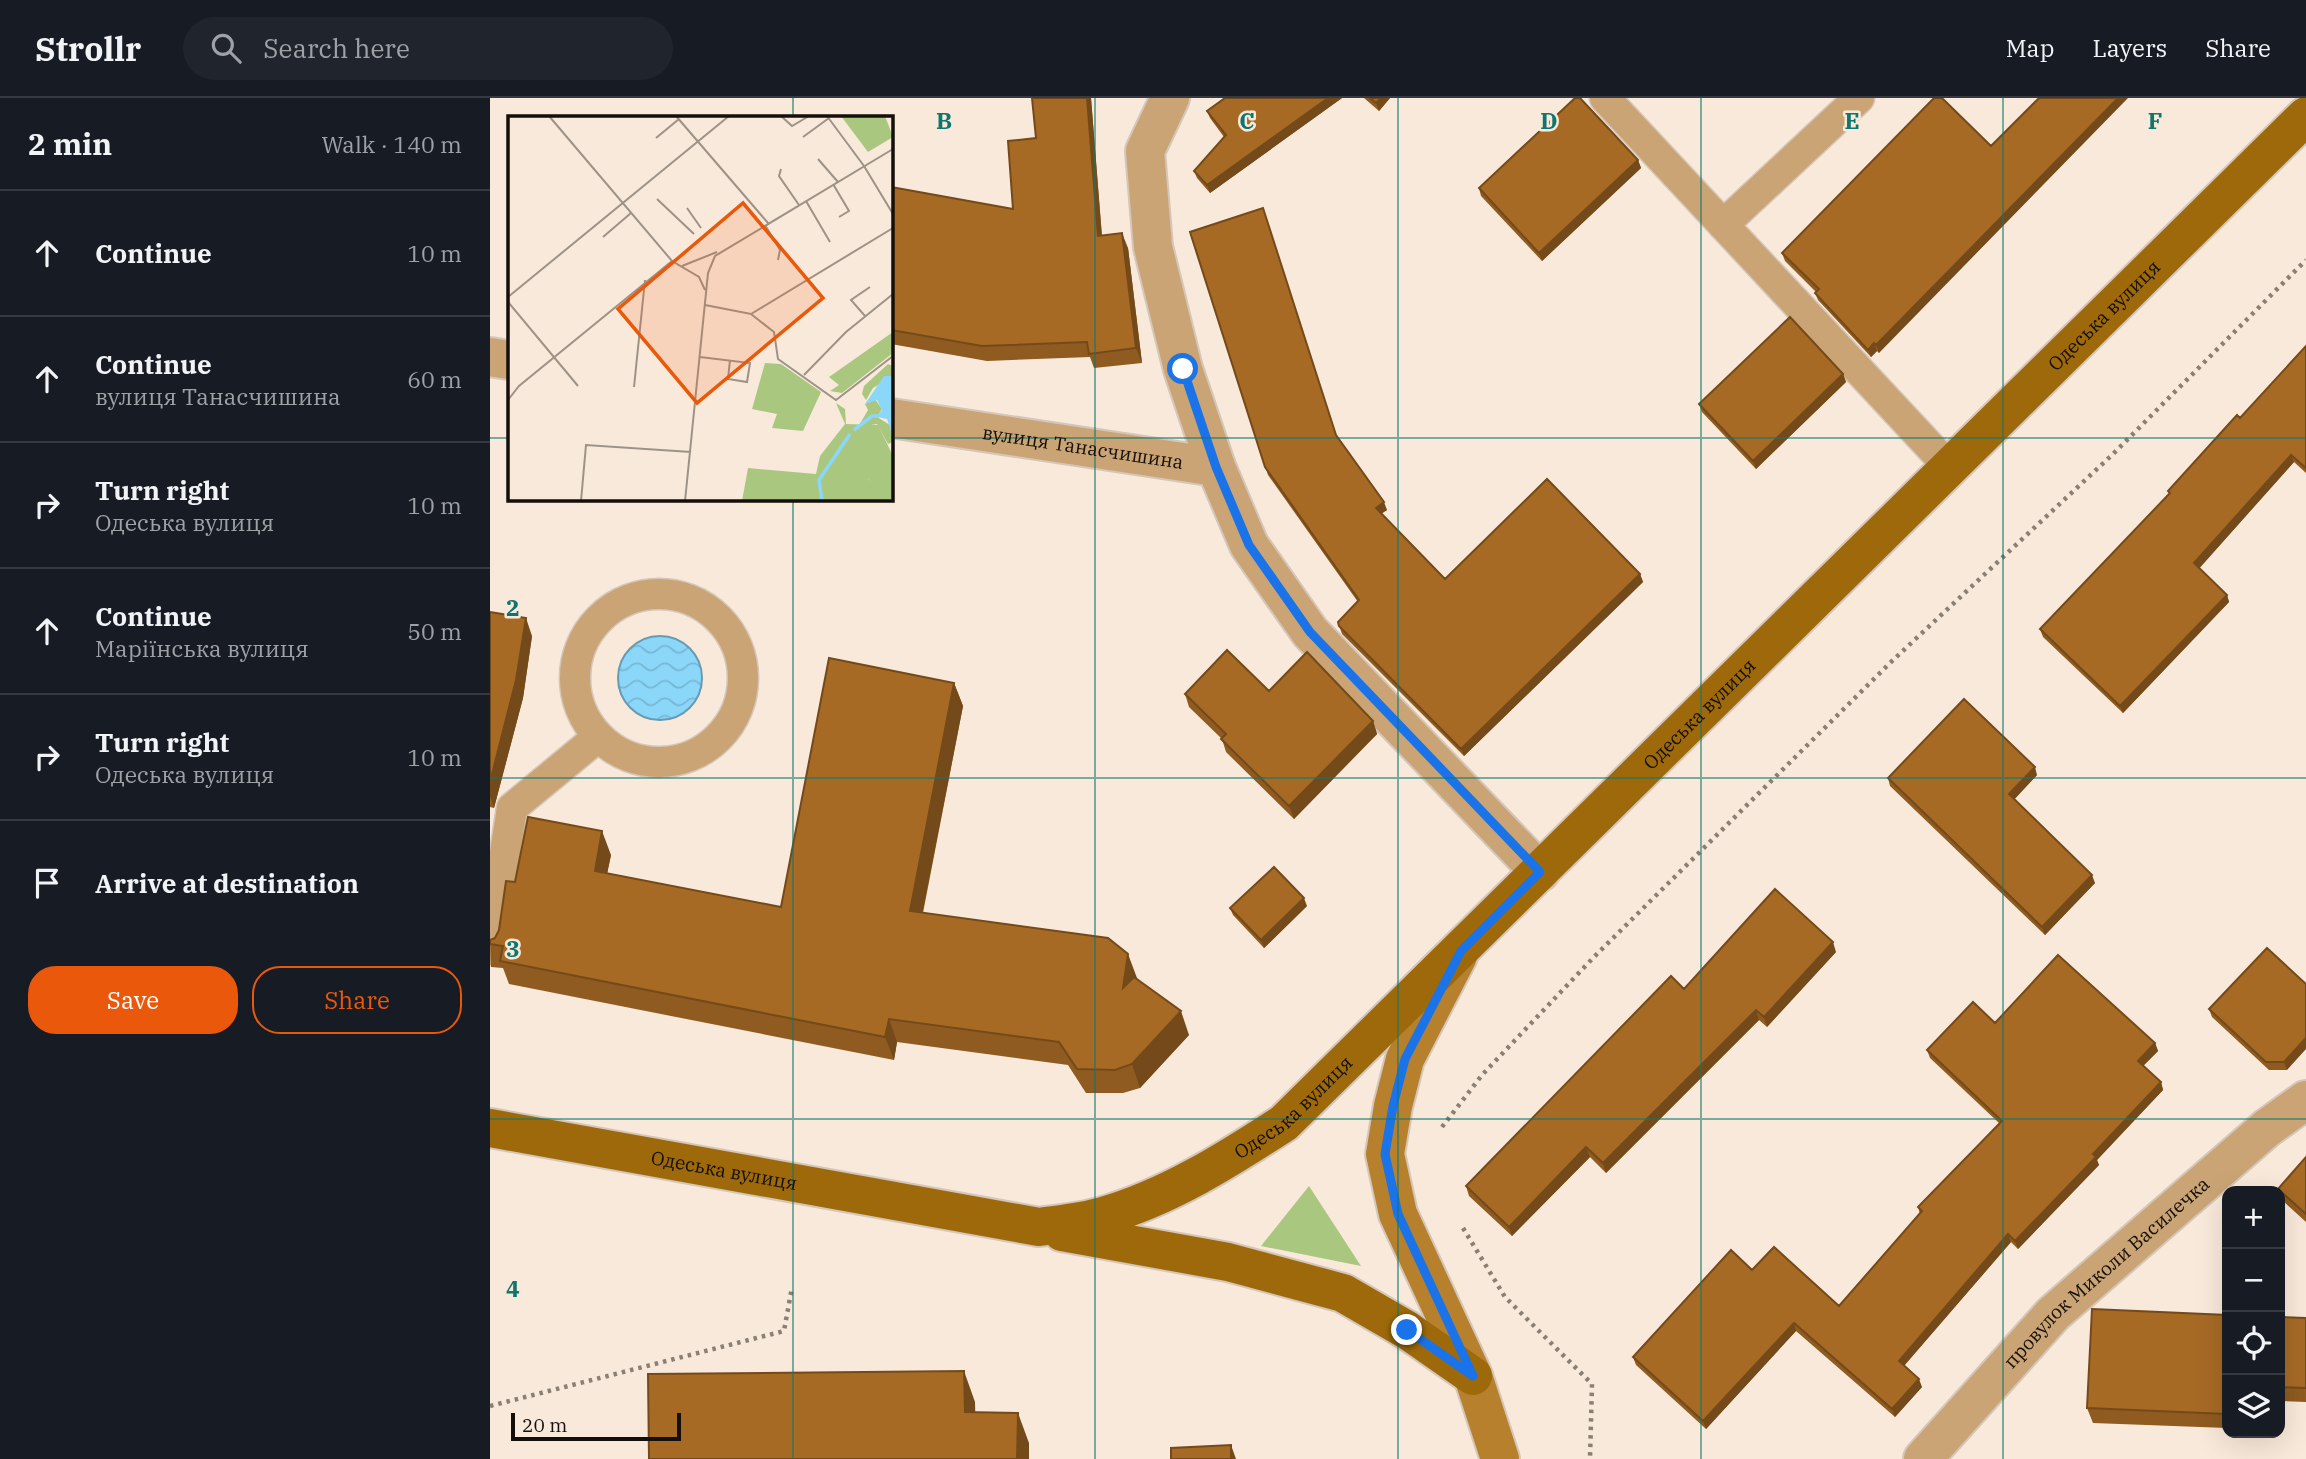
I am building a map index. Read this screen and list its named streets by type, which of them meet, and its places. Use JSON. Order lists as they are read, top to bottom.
{
  "streets": {
    "main road": ["Одеська вулиця"],
    "street": ["вулиця Танасчишина", "провулок Миколи Василечка"]
  },
  "scale_bar": "20 m",
  "page": {
    "header": "Strollr",
    "search": "Search here",
    "nav": ["Map", "Layers", "Share"],
    "heading": ["2 min", "Walk · 140 m"],
    "list": [
      ["Continue", "10 m"],
      ["Continue", "вулиця Танасчишина", "60 m"],
      ["Turn right", "Одеська вулиця", "10 m"],
      ["Continue", "Маріїнська вулиця", "50 m"],
      ["Turn right", "Одеська вулиця", "10 m"],
      "Arrive at destination"
    ],
    "buttons": ["Save", "Share"],
    "map_buttons": ["+", "−"],
    "scale": "20 m"
  },
  "grid": {
    "columns": [
      "B",
      "C",
      "D",
      "E",
      "F"
    ],
    "rows": ["2", "3", "4"]
  }
}
